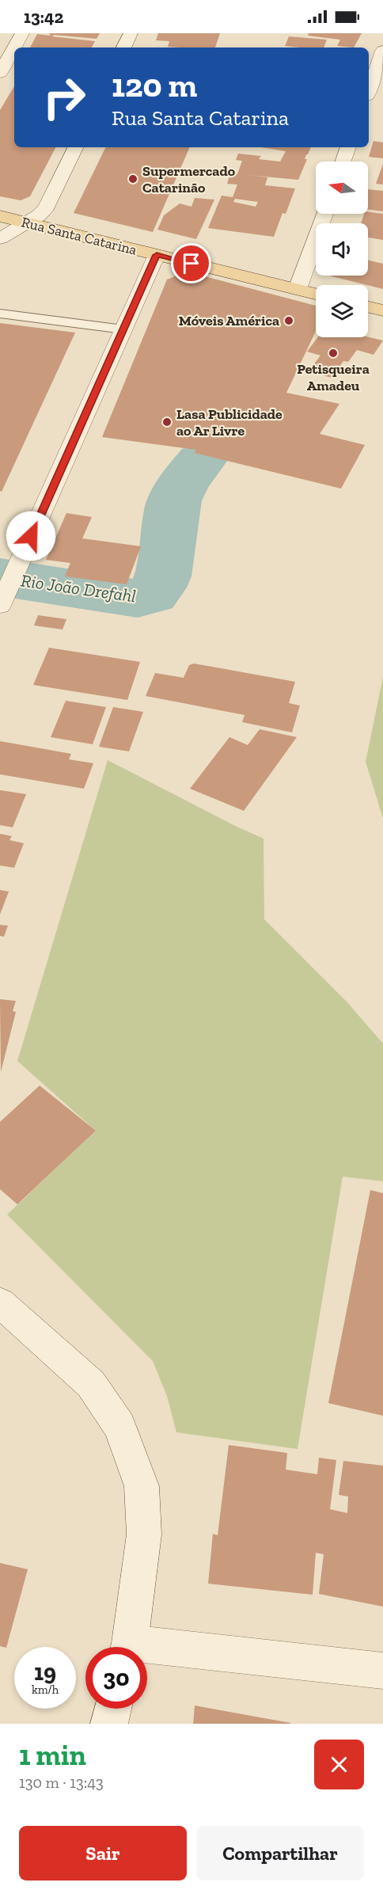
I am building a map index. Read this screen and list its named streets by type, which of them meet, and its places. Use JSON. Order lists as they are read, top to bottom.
{
  "streets": {
    "main road": ["Rua Santa Catarina"]
  },
  "water": ["Rio João Drefahl"],
  "places": [
    "Supermercado Catarinão",
    "Móveis América",
    "Petisqueira Amadeu",
    "Lasa Publicidade ao Ar Livre"
  ],
  "north": "left",
  "page": {
    "status": "13:42",
    "turn": ["120 m", "Rua Santa Catarina"],
    "speed": "19 km/h",
    "limit": "30",
    "heading": ["1 min", "130 m · 13:43"],
    "buttons": ["Sair", "Compartilhar"]
  }
}
